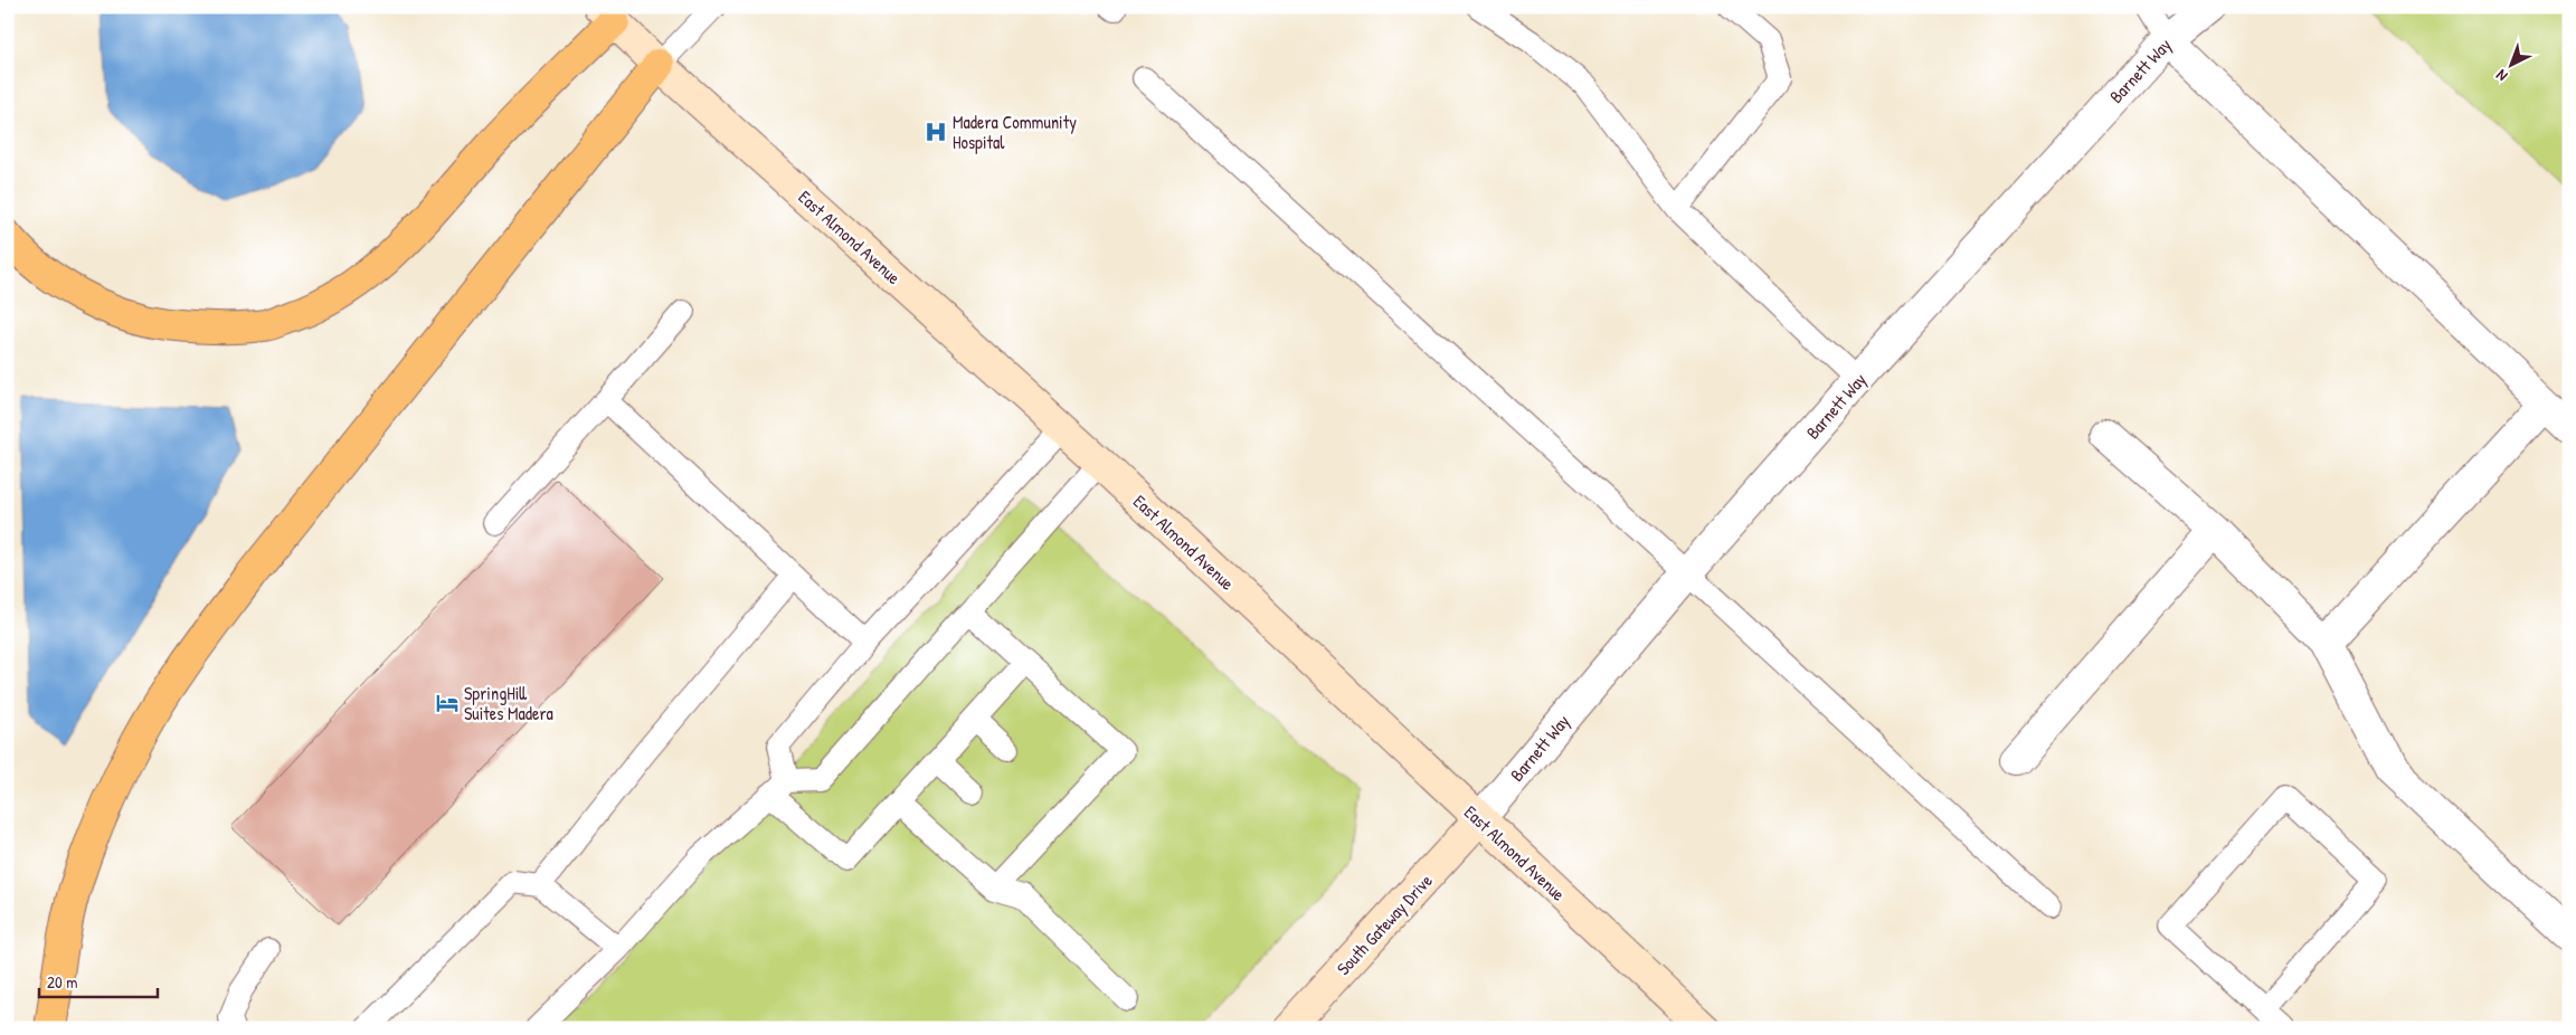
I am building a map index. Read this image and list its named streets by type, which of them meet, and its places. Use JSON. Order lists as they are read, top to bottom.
{
  "streets": {
    "main road": ["East Almond Avenue", "South Gateway Drive"],
    "street": ["Barnett Way"]
  },
  "crossings": [
    ["Barnett Way", "East Almond Avenue"],
    ["Barnett Way", "South Gateway Drive"],
    ["East Almond Avenue", "South Gateway Drive"]
  ],
  "places": {
    "hospital": ["Madera Community Hospital"],
    "hotel": ["SpringHill Suites Madera"]
  },
  "scale_bar": "20 m",
  "north": "bottom left"
}
